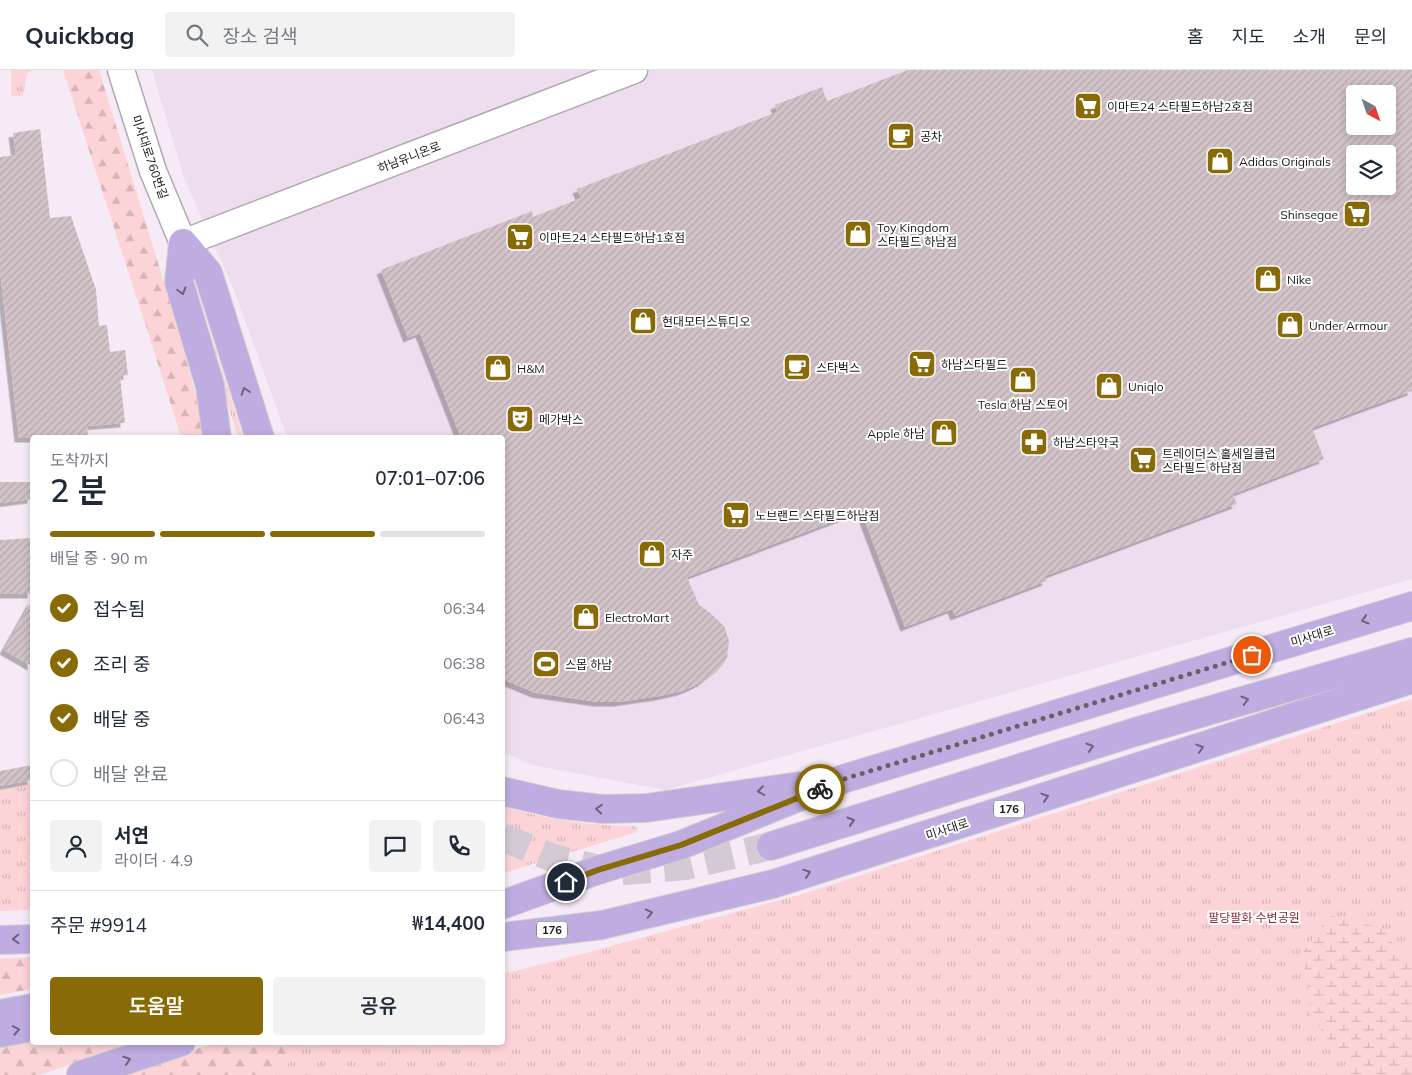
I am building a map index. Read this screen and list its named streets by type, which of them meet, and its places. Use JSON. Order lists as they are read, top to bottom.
{
  "streets": {
    "main road": [
      "미사대로760번길",
      "하남유니온로",
      "미사대로",
      "176"
    ]
  },
  "crossings": [
    ["미사대로760번길", "하남유니온로"]
  ],
  "parks": ["팔당팔화 수변공원"],
  "places": {
    "supermarket": [
      "이마트24 스타필드하남2호점",
      "Shinsegae",
      "이마트24 스타필드하남1호점",
      "하남스타필드",
      "트레이더스 홀세일클럽 스타필드 하남점",
      "노브랜드 스타필드하남점"
    ],
    "cafe": ["공차", "스타벅스"],
    "shop": [
      "Adidas Originals",
      "Toy Kingdom 스타필드 하남점",
      "Nike",
      "현대모터스튜디오",
      "Under Armour",
      "H&M",
      "Tesla 하남 스토어",
      "Uniqlo",
      "Apple 하남",
      "자주",
      "ElectroMart"
    ],
    "theatre": ["메가박스"],
    "pharmacy": ["하남스타약국"],
    "sports": ["스몹 하남"]
  },
  "north": "bottom right",
  "page": {
    "header": "Quickbag",
    "search": "장소 검색",
    "nav": [
      "홈",
      "지도",
      "소개",
      "문의"
    ],
    "heading": ["2 분", "도착까지", "07:01–07:06"],
    "panel": [
      "서연",
      "라이더 · 4.9",
      "주문 #9914",
      "₩14,400"
    ],
    "bar": "배달 중 · 90 m",
    "list": [
      ["접수됨", "06:34"],
      ["조리 중", "06:38"],
      ["배달 중", "06:43"],
      "배달 완료"
    ],
    "buttons": ["도움말", "공유"]
  }
}
